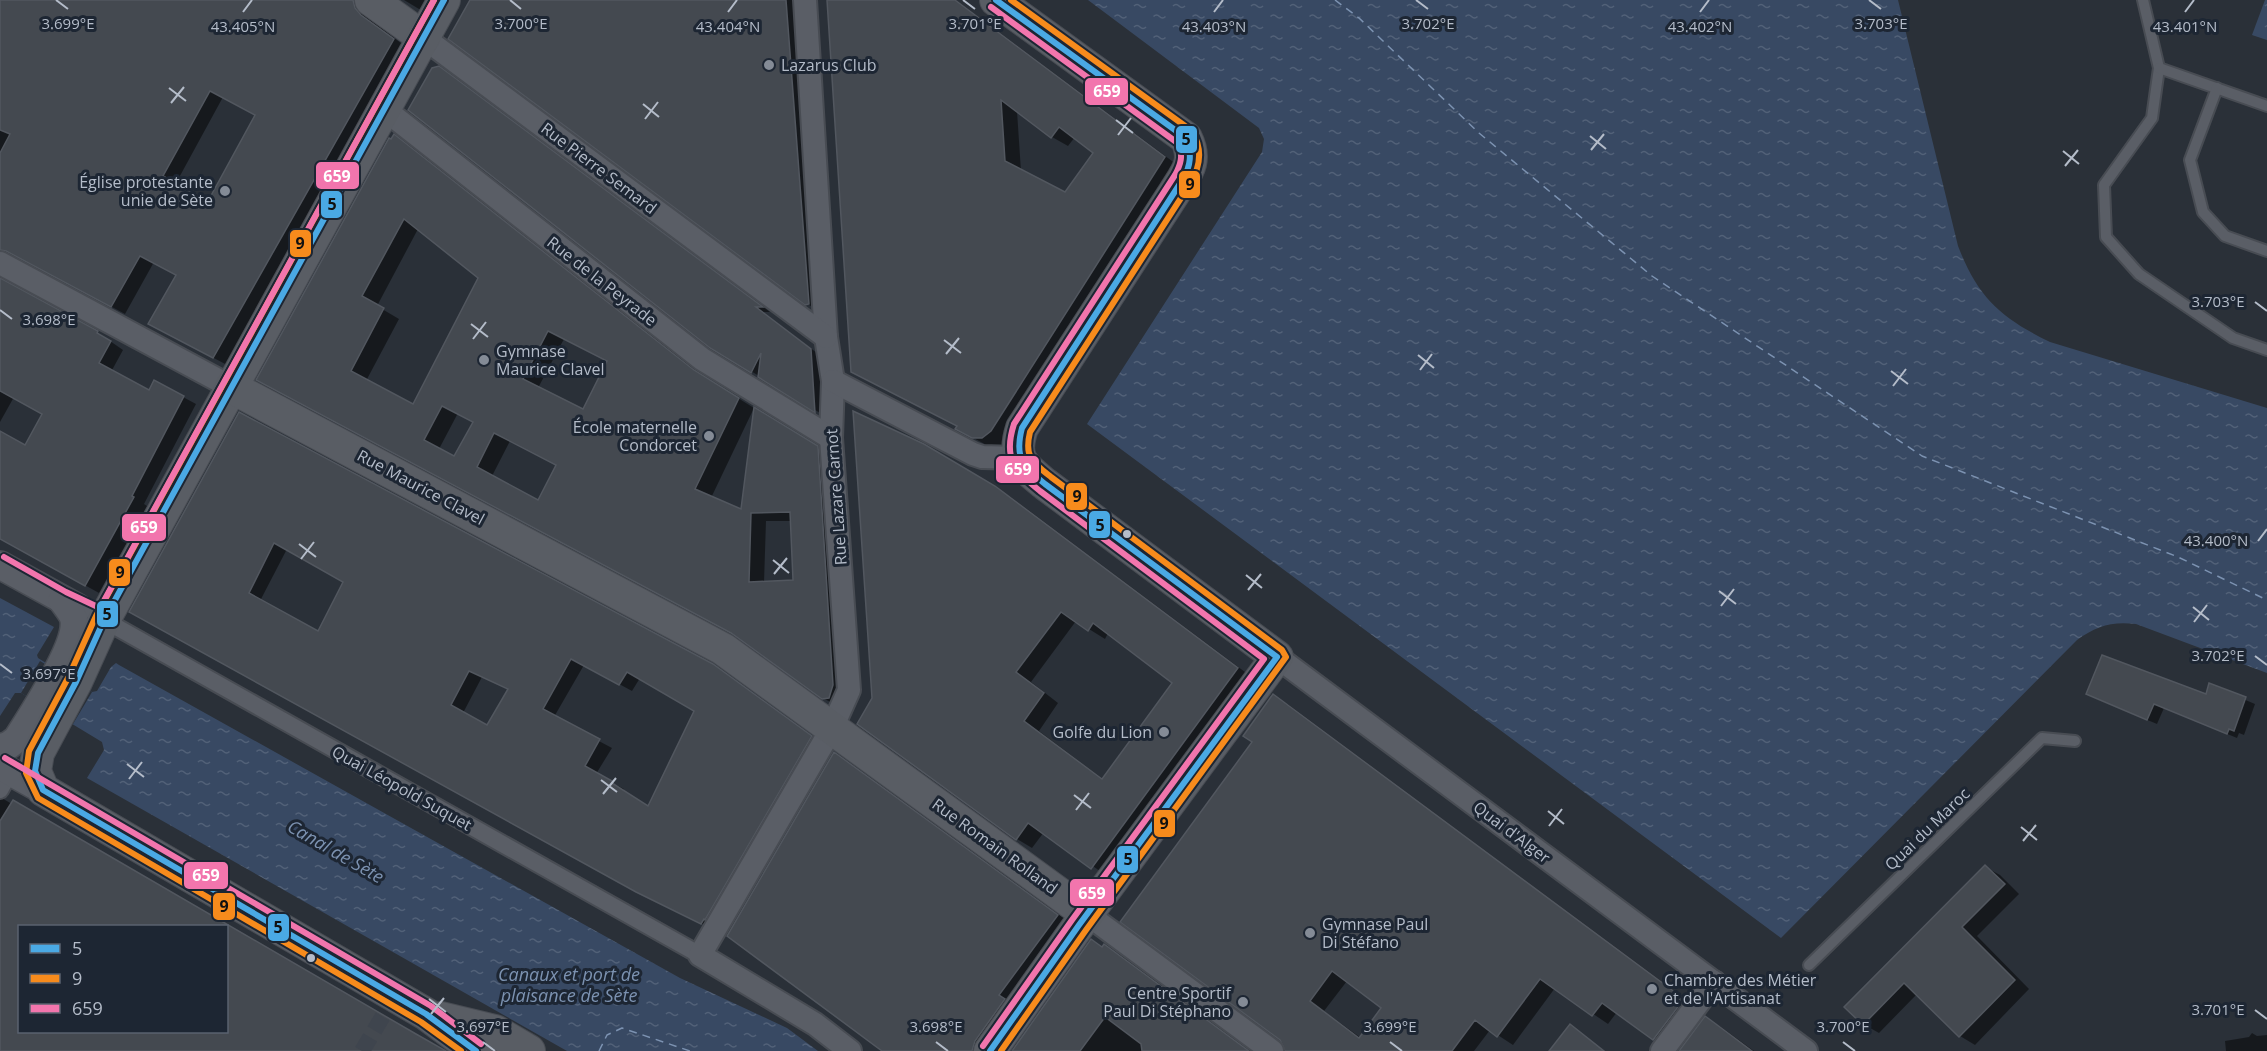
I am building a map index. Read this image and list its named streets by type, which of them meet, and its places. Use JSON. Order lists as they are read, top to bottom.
{
  "streets": {
    "main road": [
      "Rue Pierre Semard",
      "Rue Maurice Clavel",
      "Quai d'Alger",
      "Rue Romain Rolland"
    ],
    "street": ["Rue de la Peyrade", "Rue Lazare Carnot", "Quai Léopold Suquet"],
    "lane": ["Quai du Maroc"]
  },
  "crossings": [
    ["Rue Pierre Semard", "Rue Lazare Carnot"],
    ["Rue de la Peyrade", "Rue Lazare Carnot"],
    ["Rue Maurice Clavel", "Rue Lazare Carnot"],
    ["Rue Maurice Clavel", "Rue Romain Rolland"],
    ["Rue Lazare Carnot", "Quai Léopold Suquet"],
    ["Rue Lazare Carnot", "Rue Romain Rolland"]
  ],
  "water": ["Canal de Sète", "Canaux et port de plaisance de Sète"],
  "places": [
    "Lazarus Club",
    "Église protestante unie de Sète",
    "Gymnase Maurice Clavel",
    "École maternelle Condorcet",
    "Golfe du Lion",
    "Gymnase Paul Di Stéfano",
    "Chambre des Métier et de l'Artisanat",
    "Centre Sportif Paul Di Stéphano"
  ],
  "lines": ["transit line 5", "transit line 9", "transit line 659"],
  "legend": ["5", "9", "659"],
  "coordinates": [
    "3.699°E",
    "3.700°E",
    "3.701°E",
    "3.702°E",
    "3.703°E",
    "43.405°N",
    "43.404°N",
    "43.403°N",
    "43.402°N",
    "43.401°N",
    "3.698°E",
    "43.400°N",
    "3.697°E"
  ]
}
